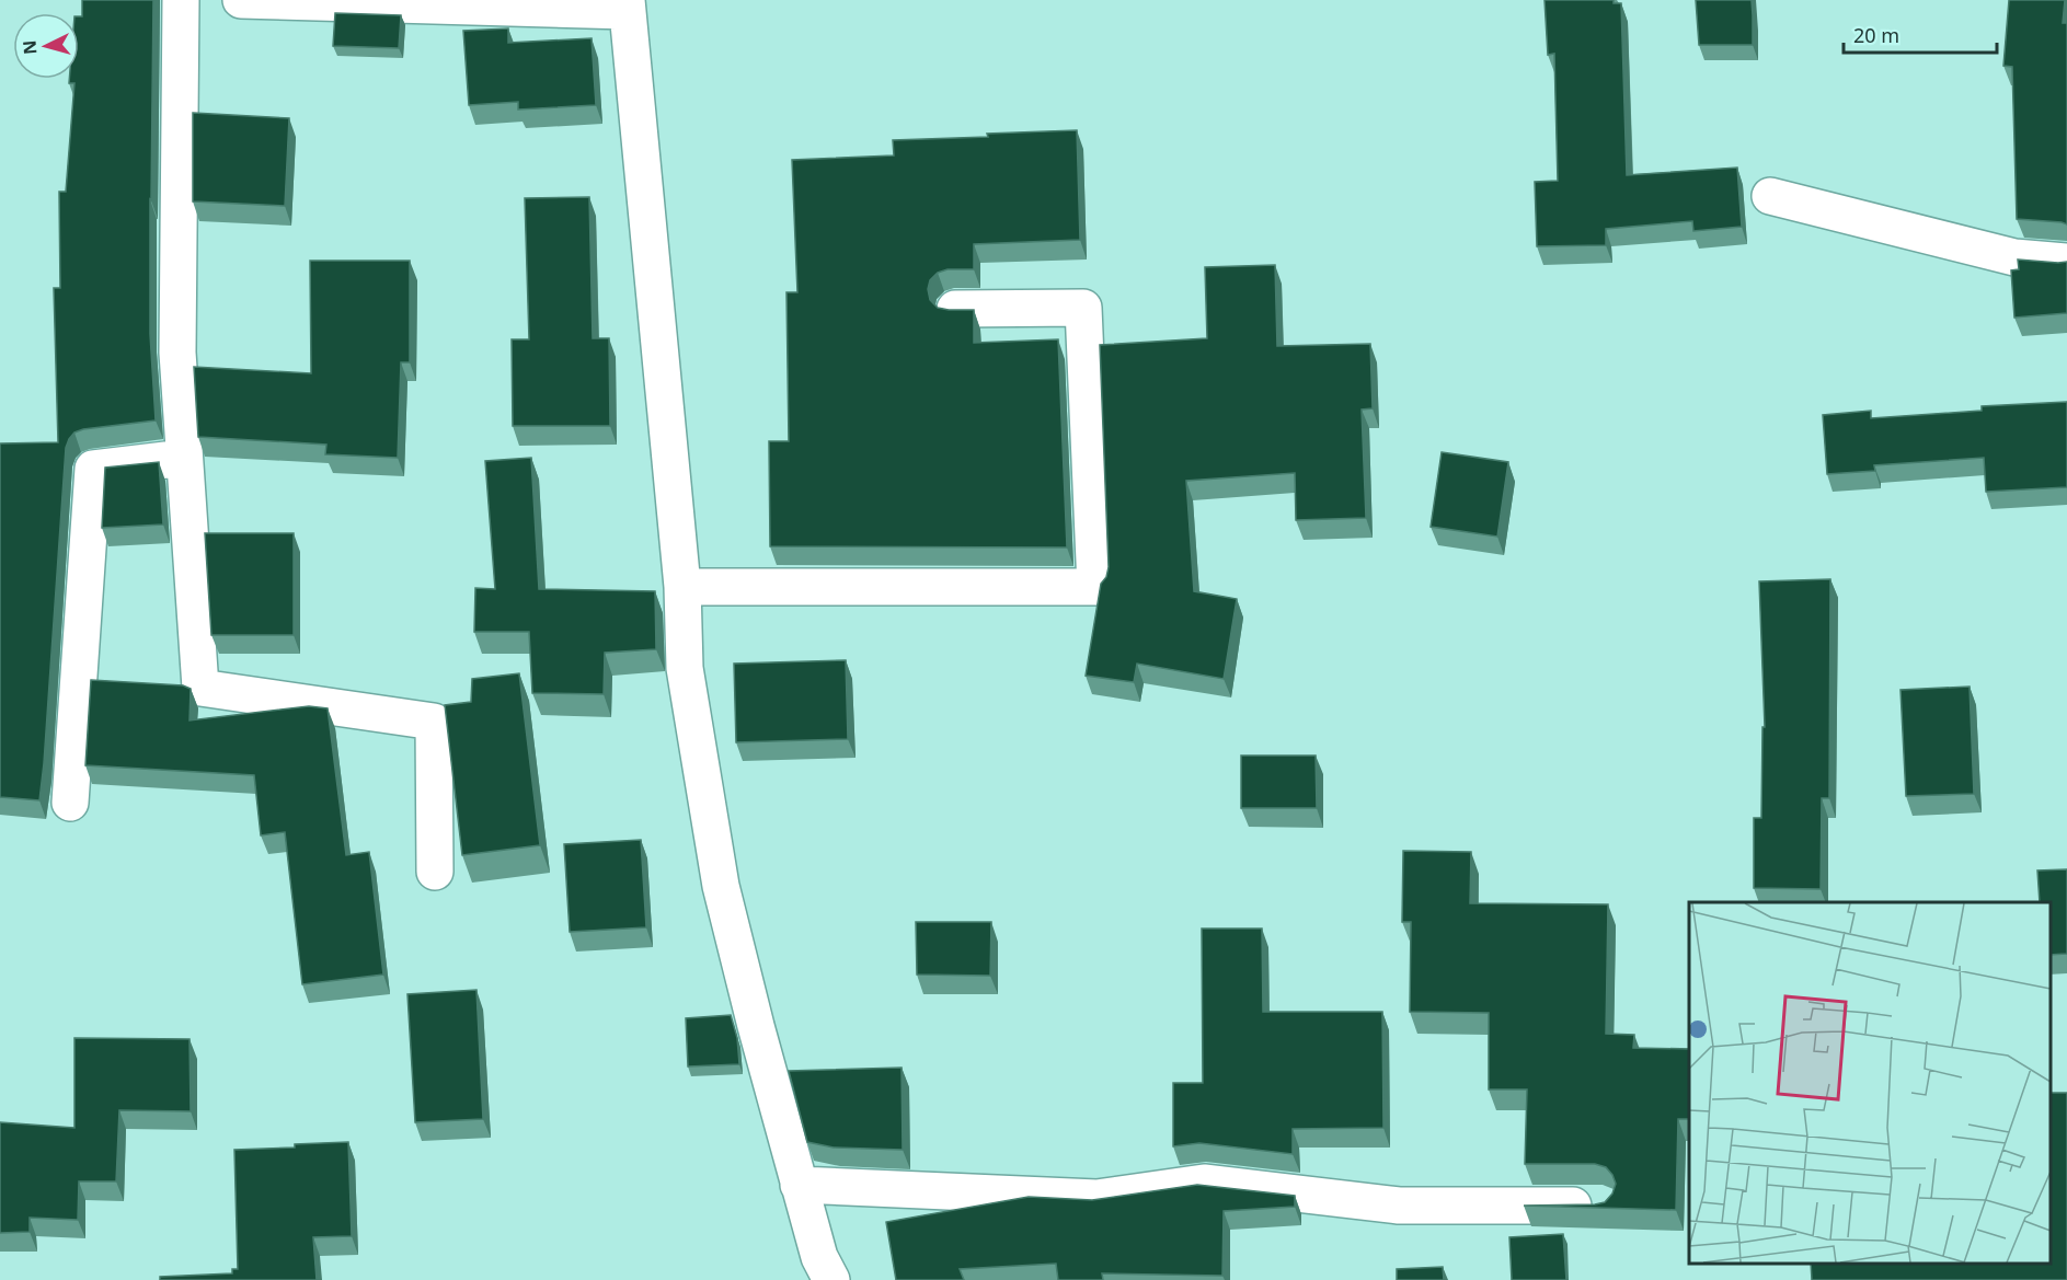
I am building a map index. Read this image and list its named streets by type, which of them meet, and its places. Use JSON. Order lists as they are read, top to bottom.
{
  "scale_bar": "20 m",
  "north": "left"
}
